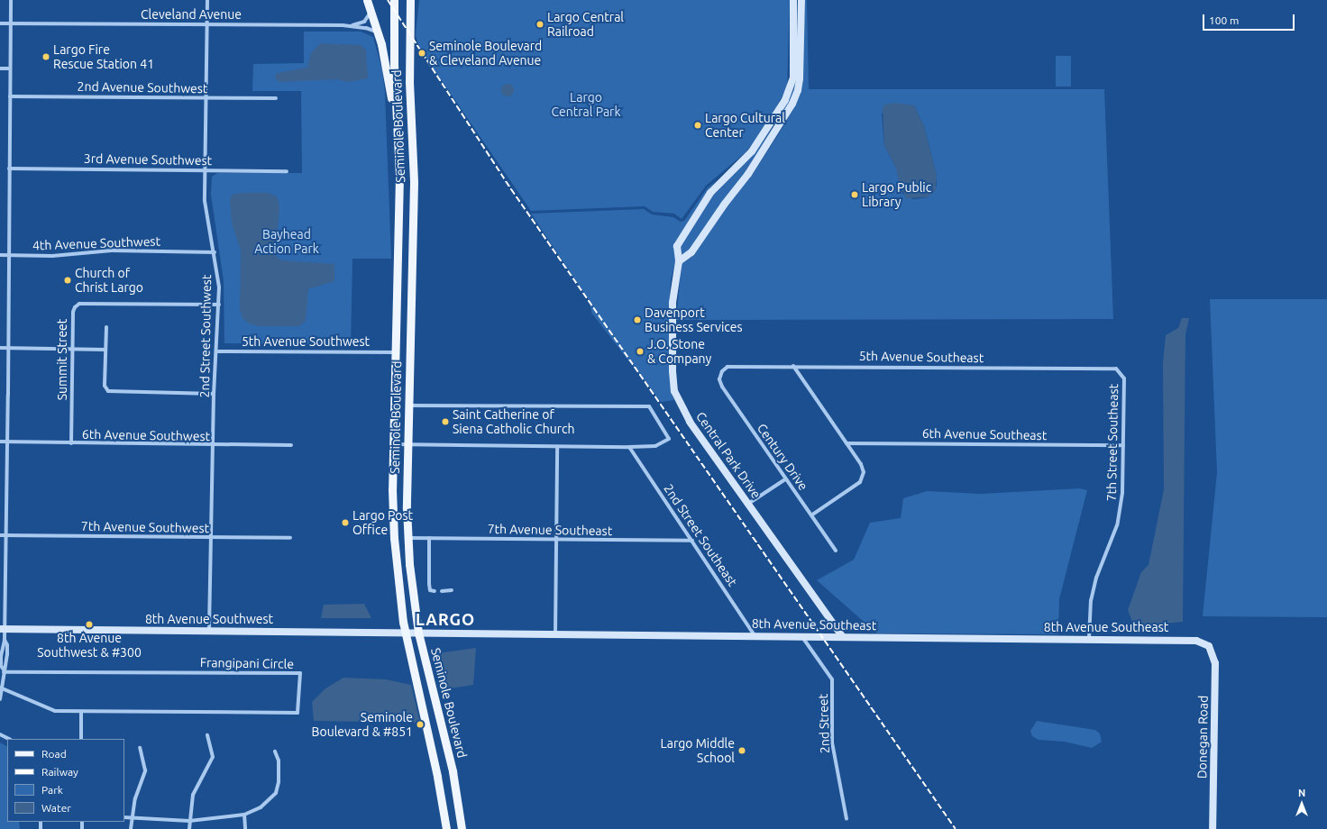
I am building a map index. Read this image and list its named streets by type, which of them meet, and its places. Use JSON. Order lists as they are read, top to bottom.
{
  "streets": {
    "main road": ["Seminole Boulevard"],
    "street": [
      "Cleveland Avenue",
      "2nd Avenue Southwest",
      "3rd Avenue Southwest",
      "4th Avenue Southwest",
      "2nd Street Southwest",
      "5th Avenue Southwest",
      "5th Avenue Southeast",
      "Summit Street",
      "6th Avenue Southeast",
      "6th Avenue Southwest",
      "7th Street Southeast",
      "Central Park Drive",
      "Century Drive",
      "7th Avenue Southwest",
      "7th Avenue Southeast",
      "2nd Street Southeast",
      "8th Avenue Southwest",
      "8th Avenue Southeast",
      "Frangipani Circle",
      "2nd Street",
      "Donegan Road"
    ]
  },
  "crossings": [
    ["Cleveland Avenue", "2nd Street Southwest"],
    ["2nd Avenue Southwest", "2nd Street Southwest"],
    ["Seminole Boulevard", "5th Avenue Southwest"],
    ["Seminole Boulevard", "7th Avenue Southeast"],
    ["Seminole Boulevard", "8th Avenue Southwest"],
    ["Seminole Boulevard", "8th Avenue Southeast"],
    ["3rd Avenue Southwest", "2nd Street Southwest"],
    ["4th Avenue Southwest", "2nd Street Southwest"],
    ["2nd Street Southwest", "5th Avenue Southwest"],
    ["2nd Street Southwest", "Summit Street"],
    ["2nd Street Southwest", "6th Avenue Southwest"],
    ["2nd Street Southwest", "7th Avenue Southwest"],
    ["2nd Street Southwest", "8th Avenue Southwest"],
    ["5th Avenue Southeast", "7th Street Southeast"],
    ["5th Avenue Southeast", "Century Drive"],
    ["Summit Street", "6th Avenue Southwest"],
    ["6th Avenue Southeast", "7th Street Southeast"],
    ["7th Street Southeast", "8th Avenue Southeast"],
    ["Central Park Drive", "8th Avenue Southeast"],
    ["7th Avenue Southeast", "2nd Street Southeast"],
    ["2nd Street Southeast", "8th Avenue Southeast"],
    ["8th Avenue Southwest", "8th Avenue Southeast"],
    ["8th Avenue Southeast", "2nd Street"],
    ["8th Avenue Southeast", "Donegan Road"]
  ],
  "districts": ["LARGO"],
  "parks": ["Largo Central Park", "Bayhead Action Park"],
  "places": [
    "Largo Central Railroad",
    "Seminole Boulevard & Cleveland Avenue",
    "Largo Fire Rescue Station 41",
    "Largo Cultural Center",
    "Largo Public Library",
    "Church of Christ Largo",
    "Davenport Business Services",
    "J.O. Stone & Company",
    "Saint Catherine of Siena Catholic Church",
    "Largo Post Office",
    "8th Avenue Southwest & #300",
    "Seminole Boulevard & #851",
    "Largo Middle School"
  ],
  "legend": [
    "Road",
    "Railway",
    "Park",
    "Water"
  ],
  "scale_bar": "100 m",
  "north": "top"
}
